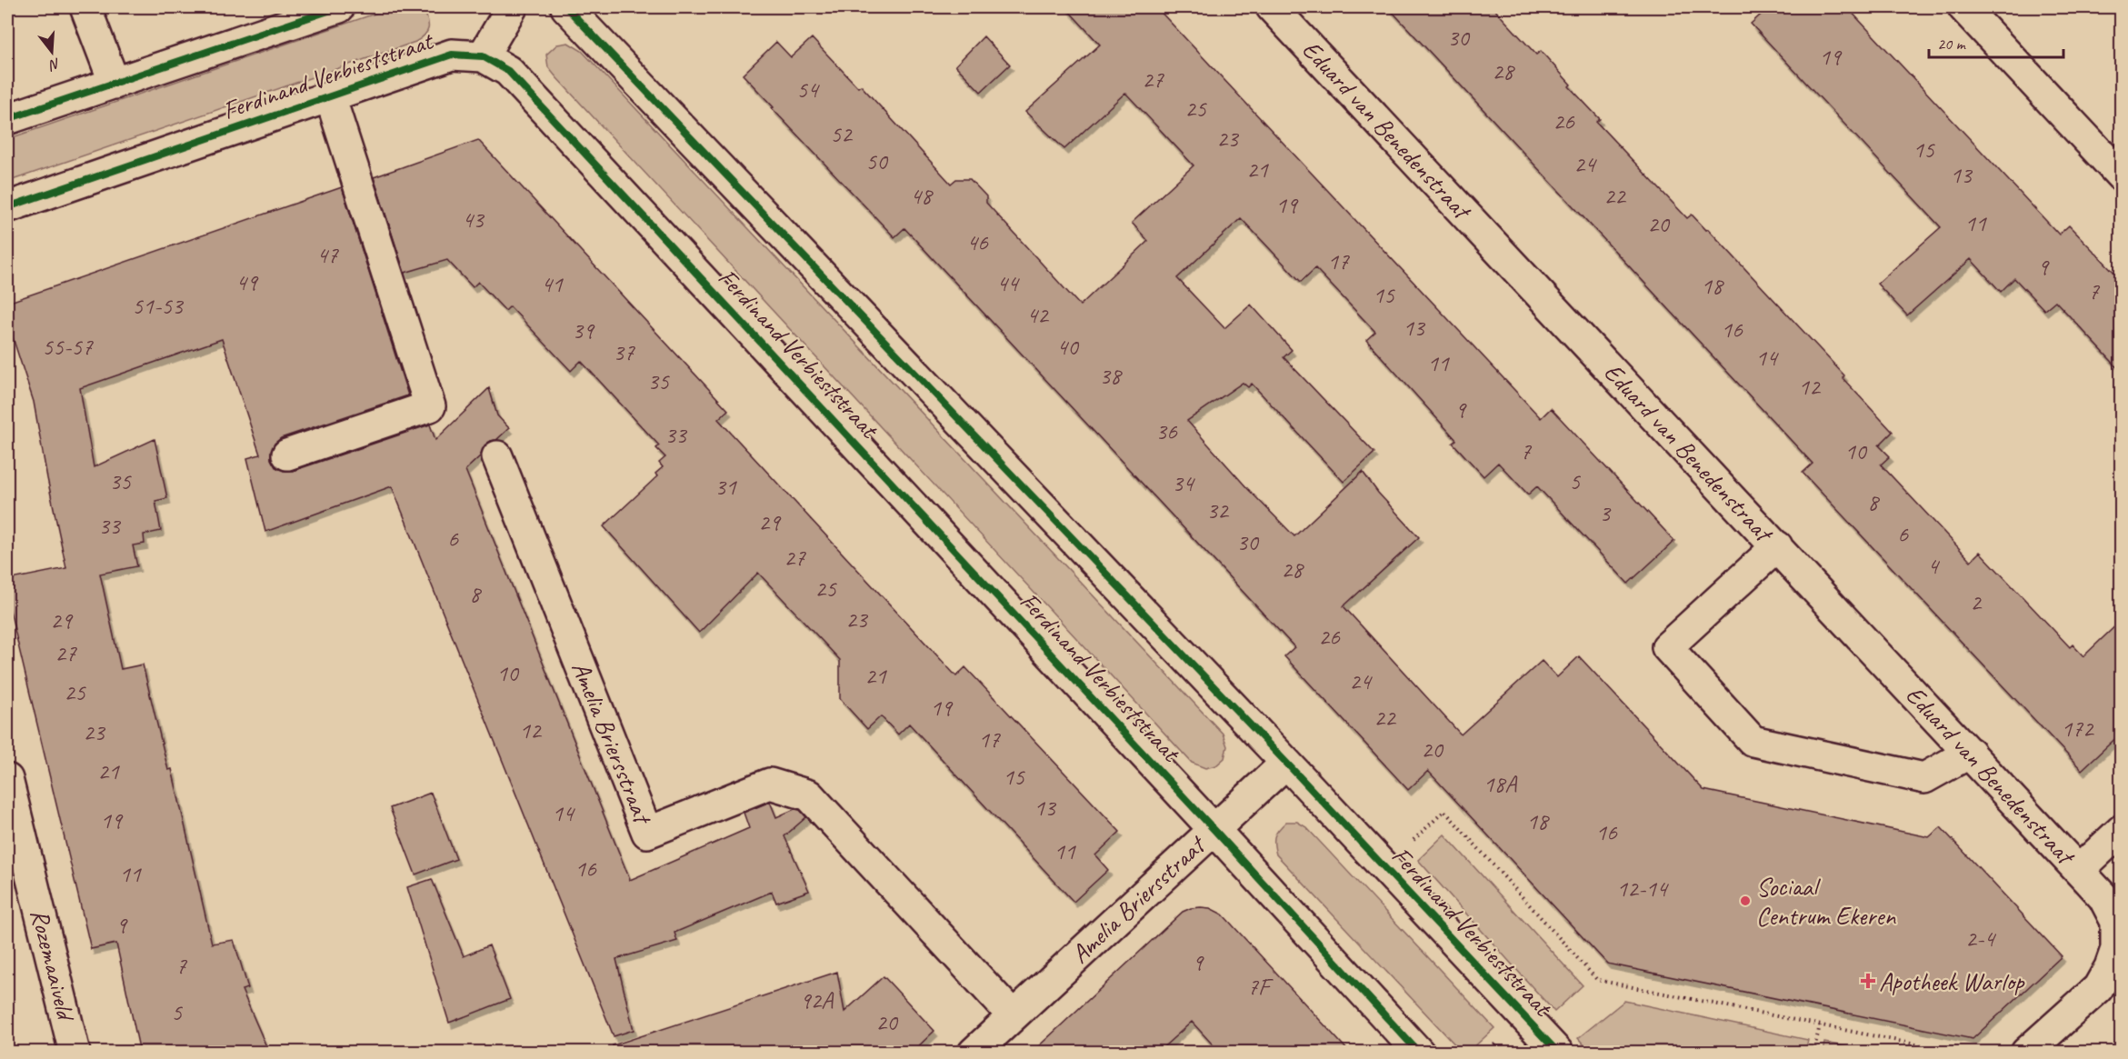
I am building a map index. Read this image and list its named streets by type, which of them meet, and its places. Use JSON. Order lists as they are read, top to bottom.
{
  "streets": {
    "street": [
      "Ferdinand Verbieststraat",
      "Eduard van Benedenstraat",
      "Amelia Briersstraat",
      "Rozemaaiveld"
    ]
  },
  "crossings": [
    ["Ferdinand Verbieststraat", "Amelia Briersstraat"]
  ],
  "places": {
    "other": ["Sociaal Centrum Ekeren"],
    "health": ["Apotheek Warlop"]
  },
  "house_numbers": [
    "30",
    "19",
    "28",
    "27",
    "54",
    "25",
    "26",
    "52",
    "23",
    "15",
    "50",
    "24",
    "21",
    "13",
    "48",
    "22",
    "19",
    "43",
    "11",
    "20",
    "46",
    "47",
    "17",
    "9",
    "49",
    "44",
    "41",
    "18",
    "7",
    "15",
    "51-53",
    "42",
    "13",
    "16",
    "39",
    "55-57",
    "40",
    "37",
    "14",
    "11",
    "38",
    "35",
    "12",
    "9",
    "36",
    "33",
    "7",
    "10",
    "35",
    "5",
    "34",
    "31",
    "8",
    "32",
    "3",
    "29",
    "33",
    "6",
    "6",
    "30",
    "27",
    "4",
    "28",
    "25",
    "8",
    "2",
    "23",
    "29",
    "26",
    "27",
    "10",
    "21",
    "24",
    "25",
    "19",
    "22",
    "172",
    "12",
    "23",
    "17",
    "20",
    "21",
    "15",
    "18A",
    "13",
    "14",
    "19",
    "18",
    "16",
    "11",
    "16",
    "11",
    "12-14",
    "9",
    "2-4",
    "9",
    "7",
    "7F",
    "92A",
    "5",
    "20"
  ],
  "scale_bar": "20 m",
  "north": "bottom"
}
